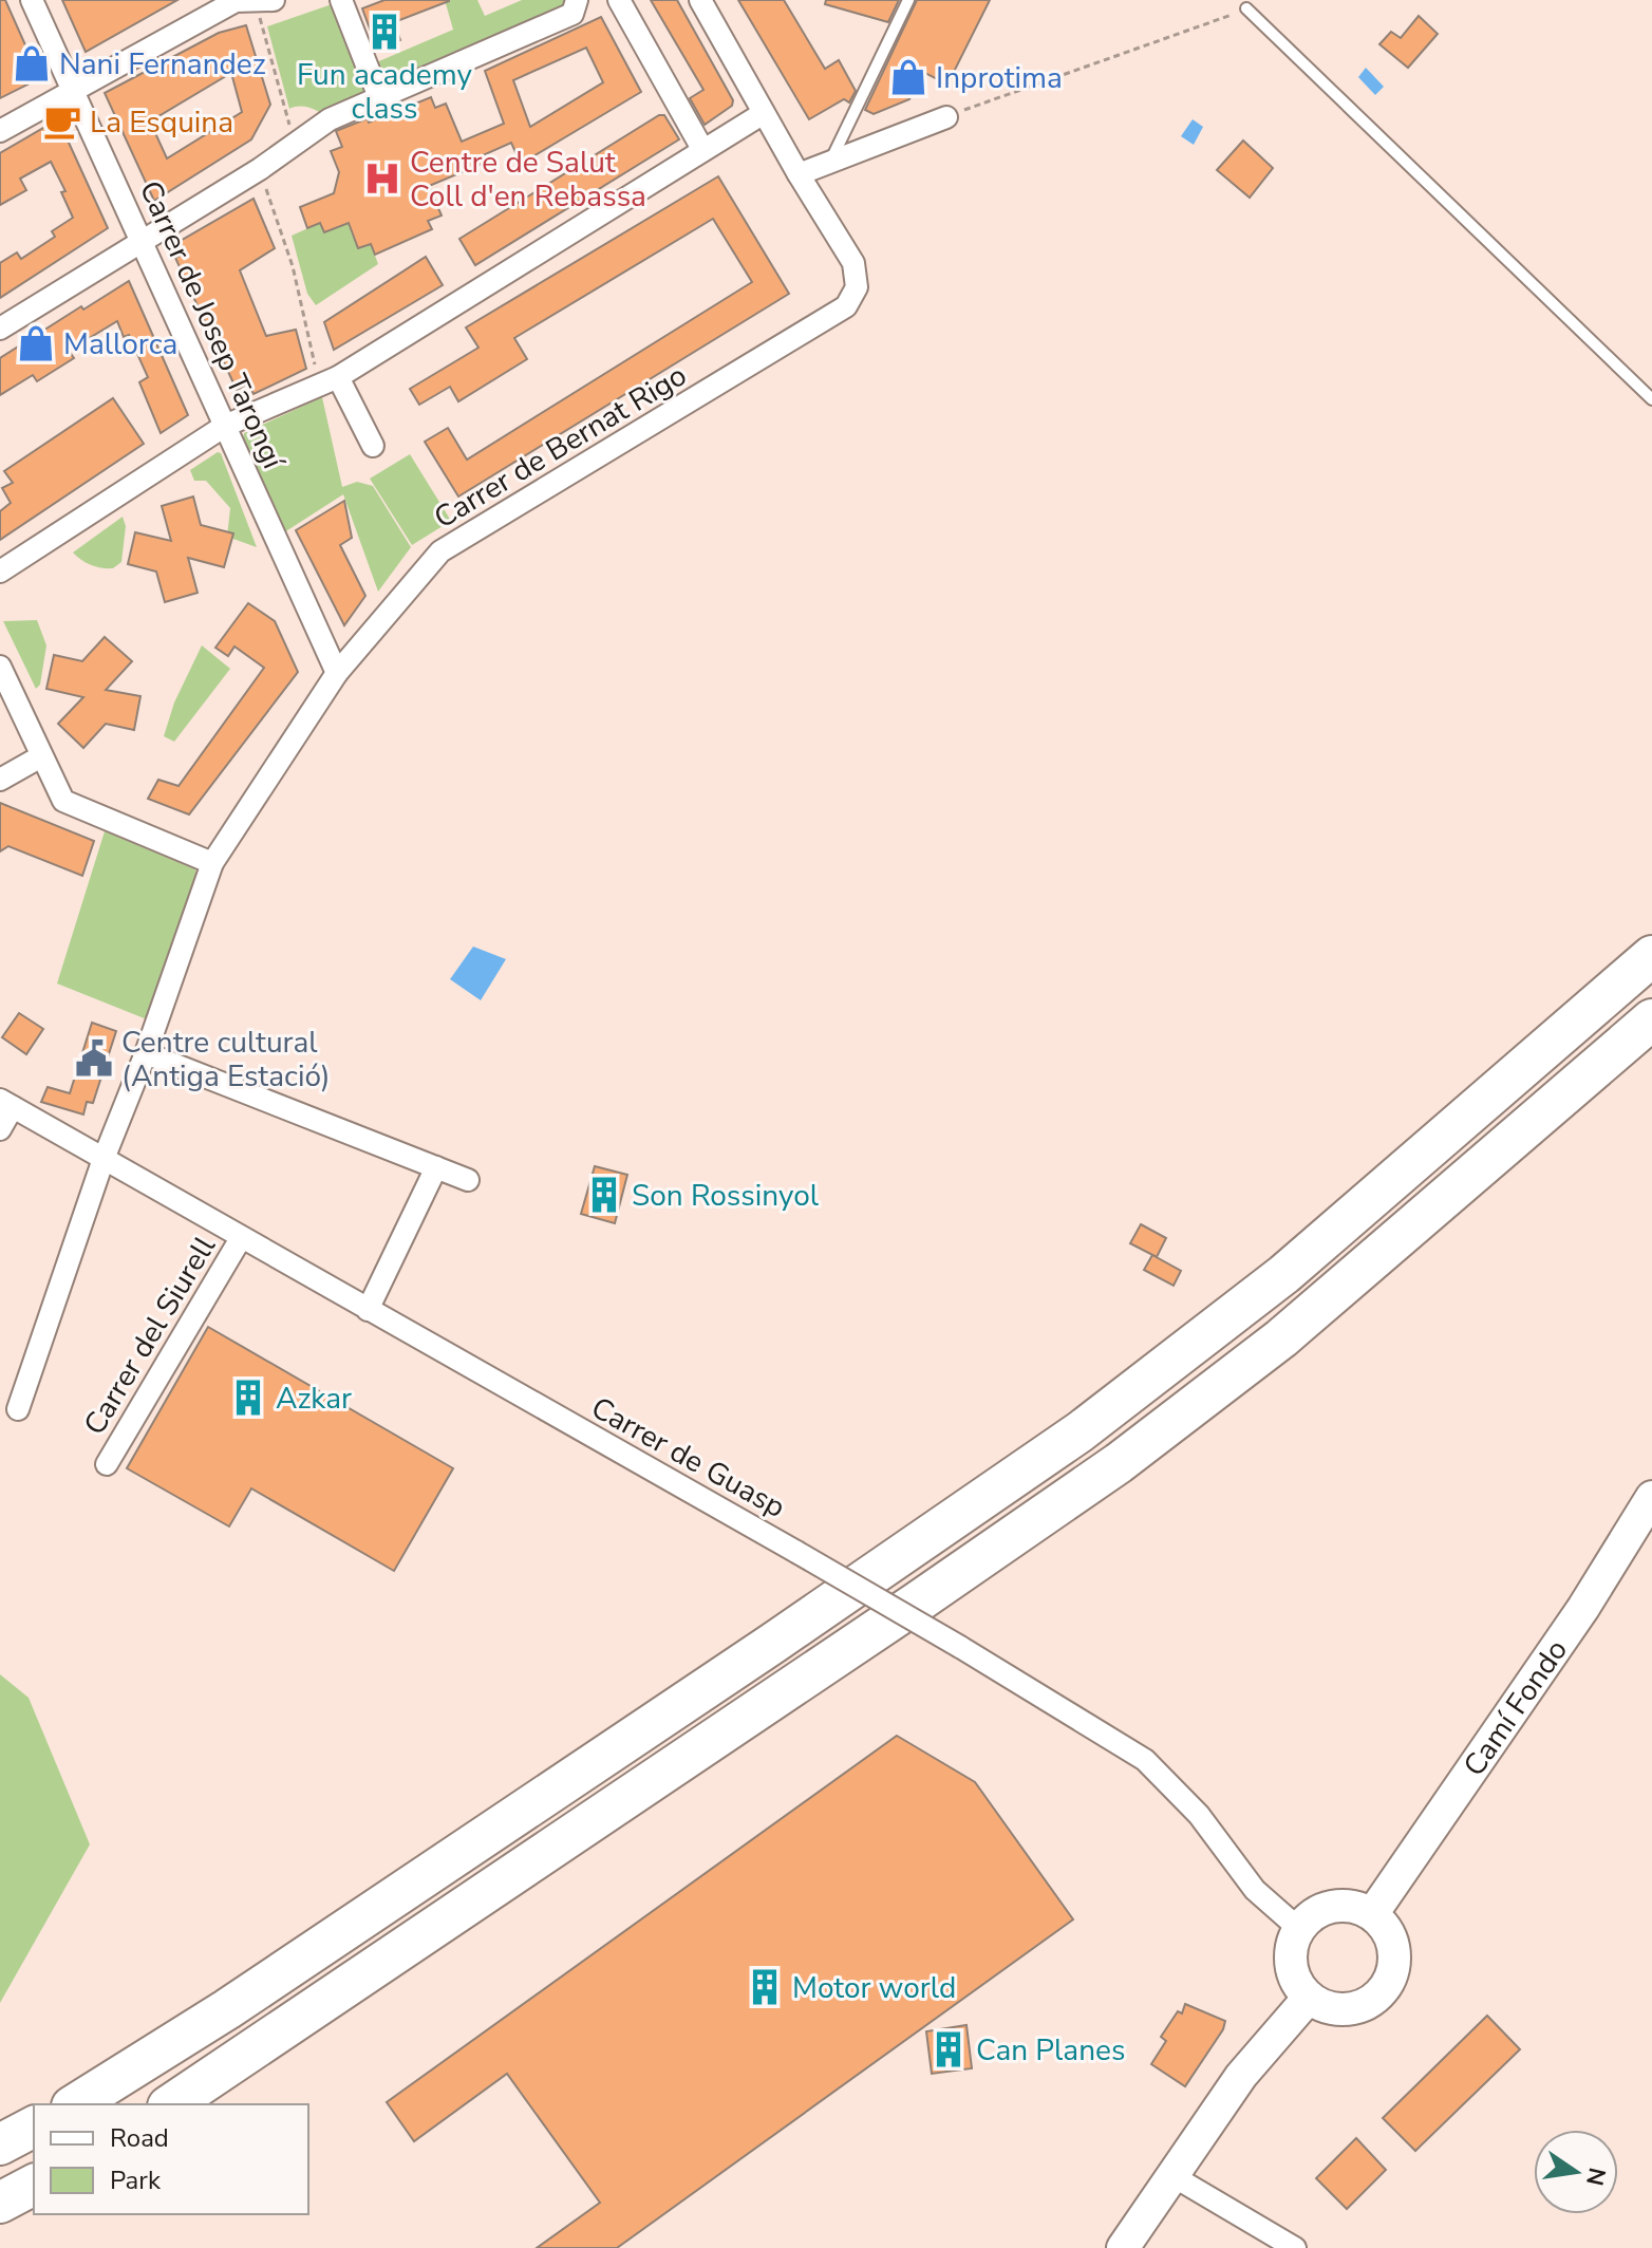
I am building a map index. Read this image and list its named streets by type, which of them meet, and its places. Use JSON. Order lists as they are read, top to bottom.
{
  "streets": {
    "street": [
      "Carrer de Josep Tarongí",
      "Carrer de Bernat Rigo",
      "Carrer del Siurell",
      "Carrer de Guasp",
      "Camí Fondo"
    ]
  },
  "crossings": [
    ["Carrer de Josep Tarongí", "Carrer de Bernat Rigo"],
    ["Carrer de Bernat Rigo", "Carrer de Guasp"],
    ["Carrer del Siurell", "Carrer de Guasp"],
    ["Carrer de Guasp", "Camí Fondo"]
  ],
  "places": {
    "building": [
      "Fun academy class",
      "Son Rossinyol",
      "Azkar",
      "Motor world",
      "Can Planes"
    ],
    "shop": ["Nani Fernandez", "Inprotima", "Mallorca"],
    "cafe": ["La Esquina"],
    "hospital": ["Centre de Salut Coll d'en Rebassa"],
    "public building": ["Centre cultural (Antiga Estació)"]
  },
  "legend": ["Road", "Park"],
  "north": "right"
}
